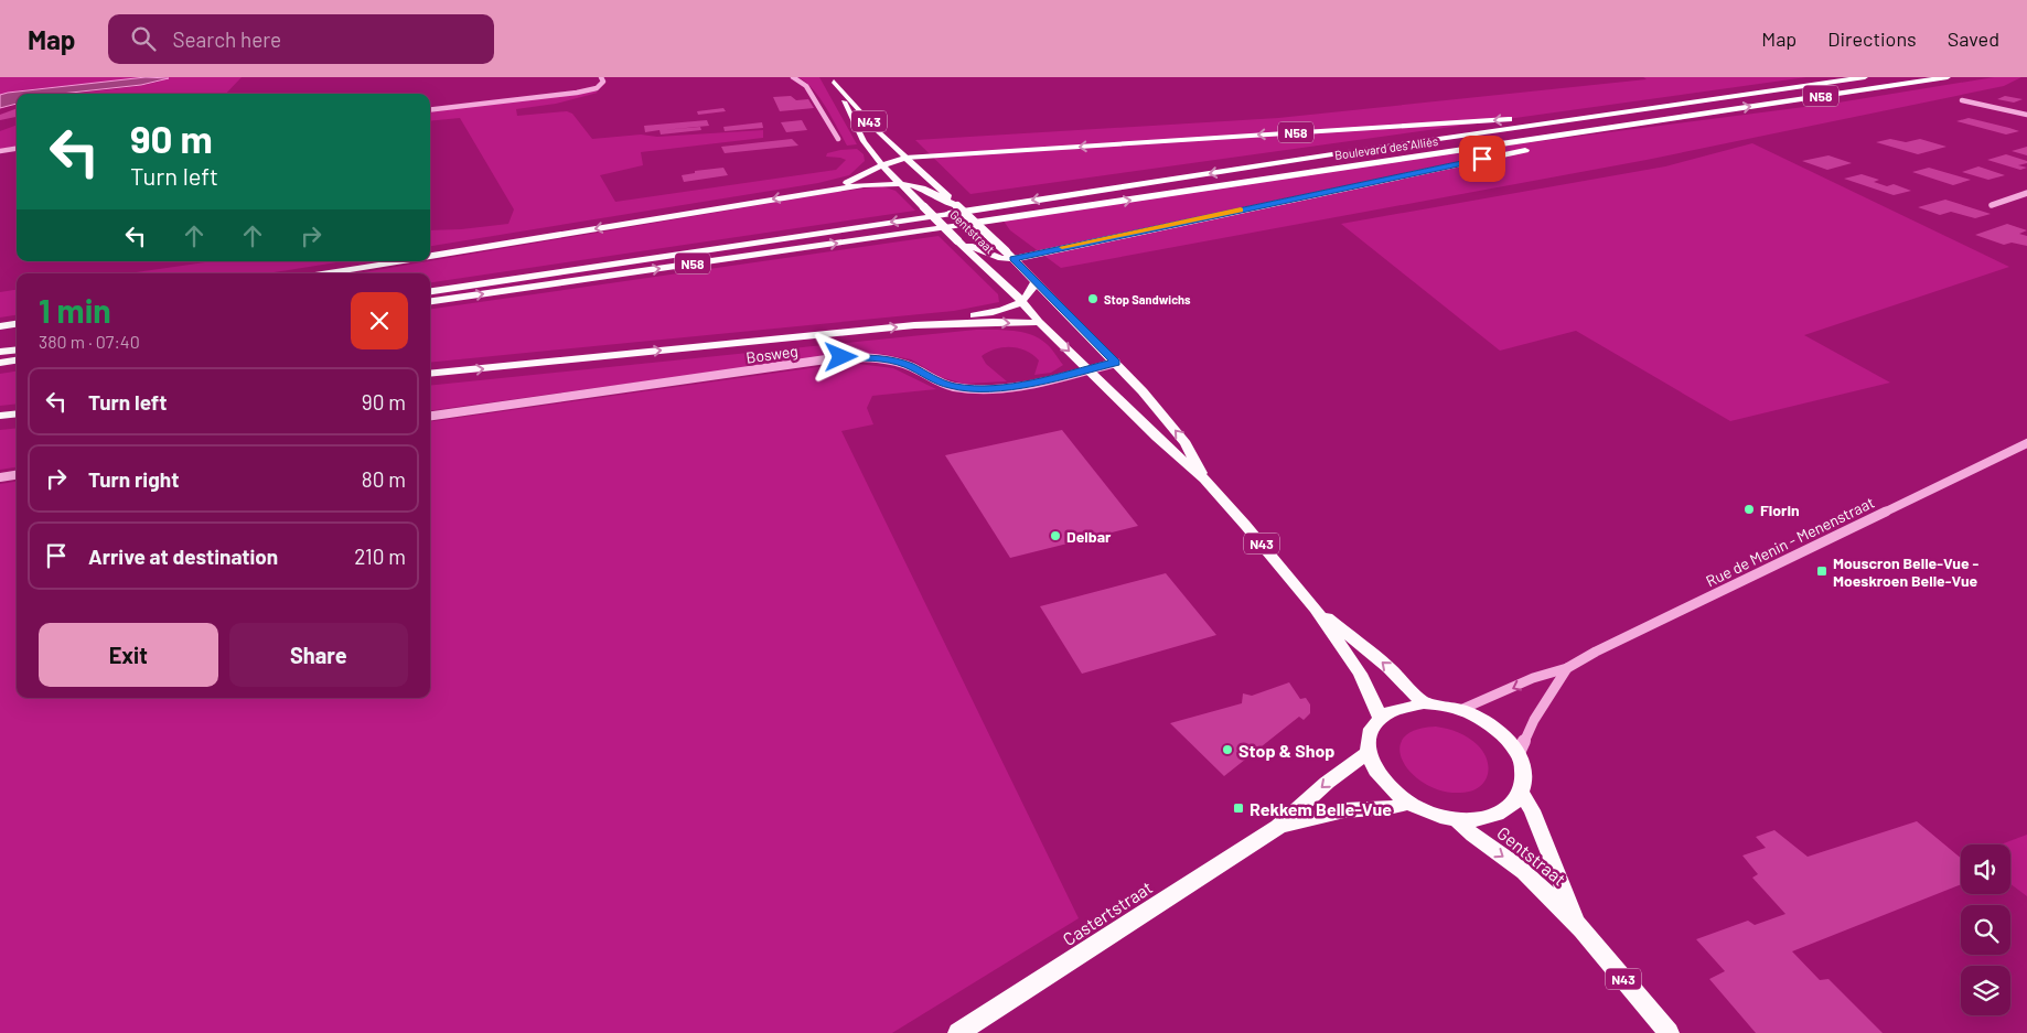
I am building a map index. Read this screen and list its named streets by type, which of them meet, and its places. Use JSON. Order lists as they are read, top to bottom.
{
  "streets": {
    "highway": ["N58", "Boulevard des Alliés"],
    "main road": ["N43", "Gentstraat", "Castertstraat"],
    "street": ["Bosweg", "Rue de Menin - Menenstraat"]
  },
  "crossings": [
    ["N58", "N43"],
    ["N58", "Boulevard des Alliés"],
    ["N58", "Gentstraat"],
    ["N43", "Gentstraat"],
    ["N43", "Bosweg"],
    ["N43", "Rue de Menin - Menenstraat"],
    ["N43", "Castertstraat"],
    ["Gentstraat", "Bosweg"],
    ["Gentstraat", "Rue de Menin - Menenstraat"],
    ["Gentstraat", "Castertstraat"],
    ["Rue de Menin - Menenstraat", "Castertstraat"]
  ],
  "places": {
    "other": [
      "Stop Sandwichs",
      "Florin",
      "Delbar",
      "Stop & Shop"
    ],
    "transit": ["Mouscron Belle-Vue - Moeskroen Belle-Vue", "Rekkem Belle-Vue"]
  },
  "page": {
    "header": "Map",
    "search": "Search here",
    "nav": ["Map", "Directions", "Saved"],
    "turn": ["90 m", "Turn left"],
    "heading": ["1 min", "380 m · 07:40"],
    "list": [
      {
        "name": "Turn left",
        "value": "90 m"
      },
      {
        "name": "Turn right",
        "value": "80 m"
      },
      {
        "name": "Arrive at destination",
        "value": "210 m"
      }
    ],
    "buttons": ["Exit", "Share"]
  }
}
